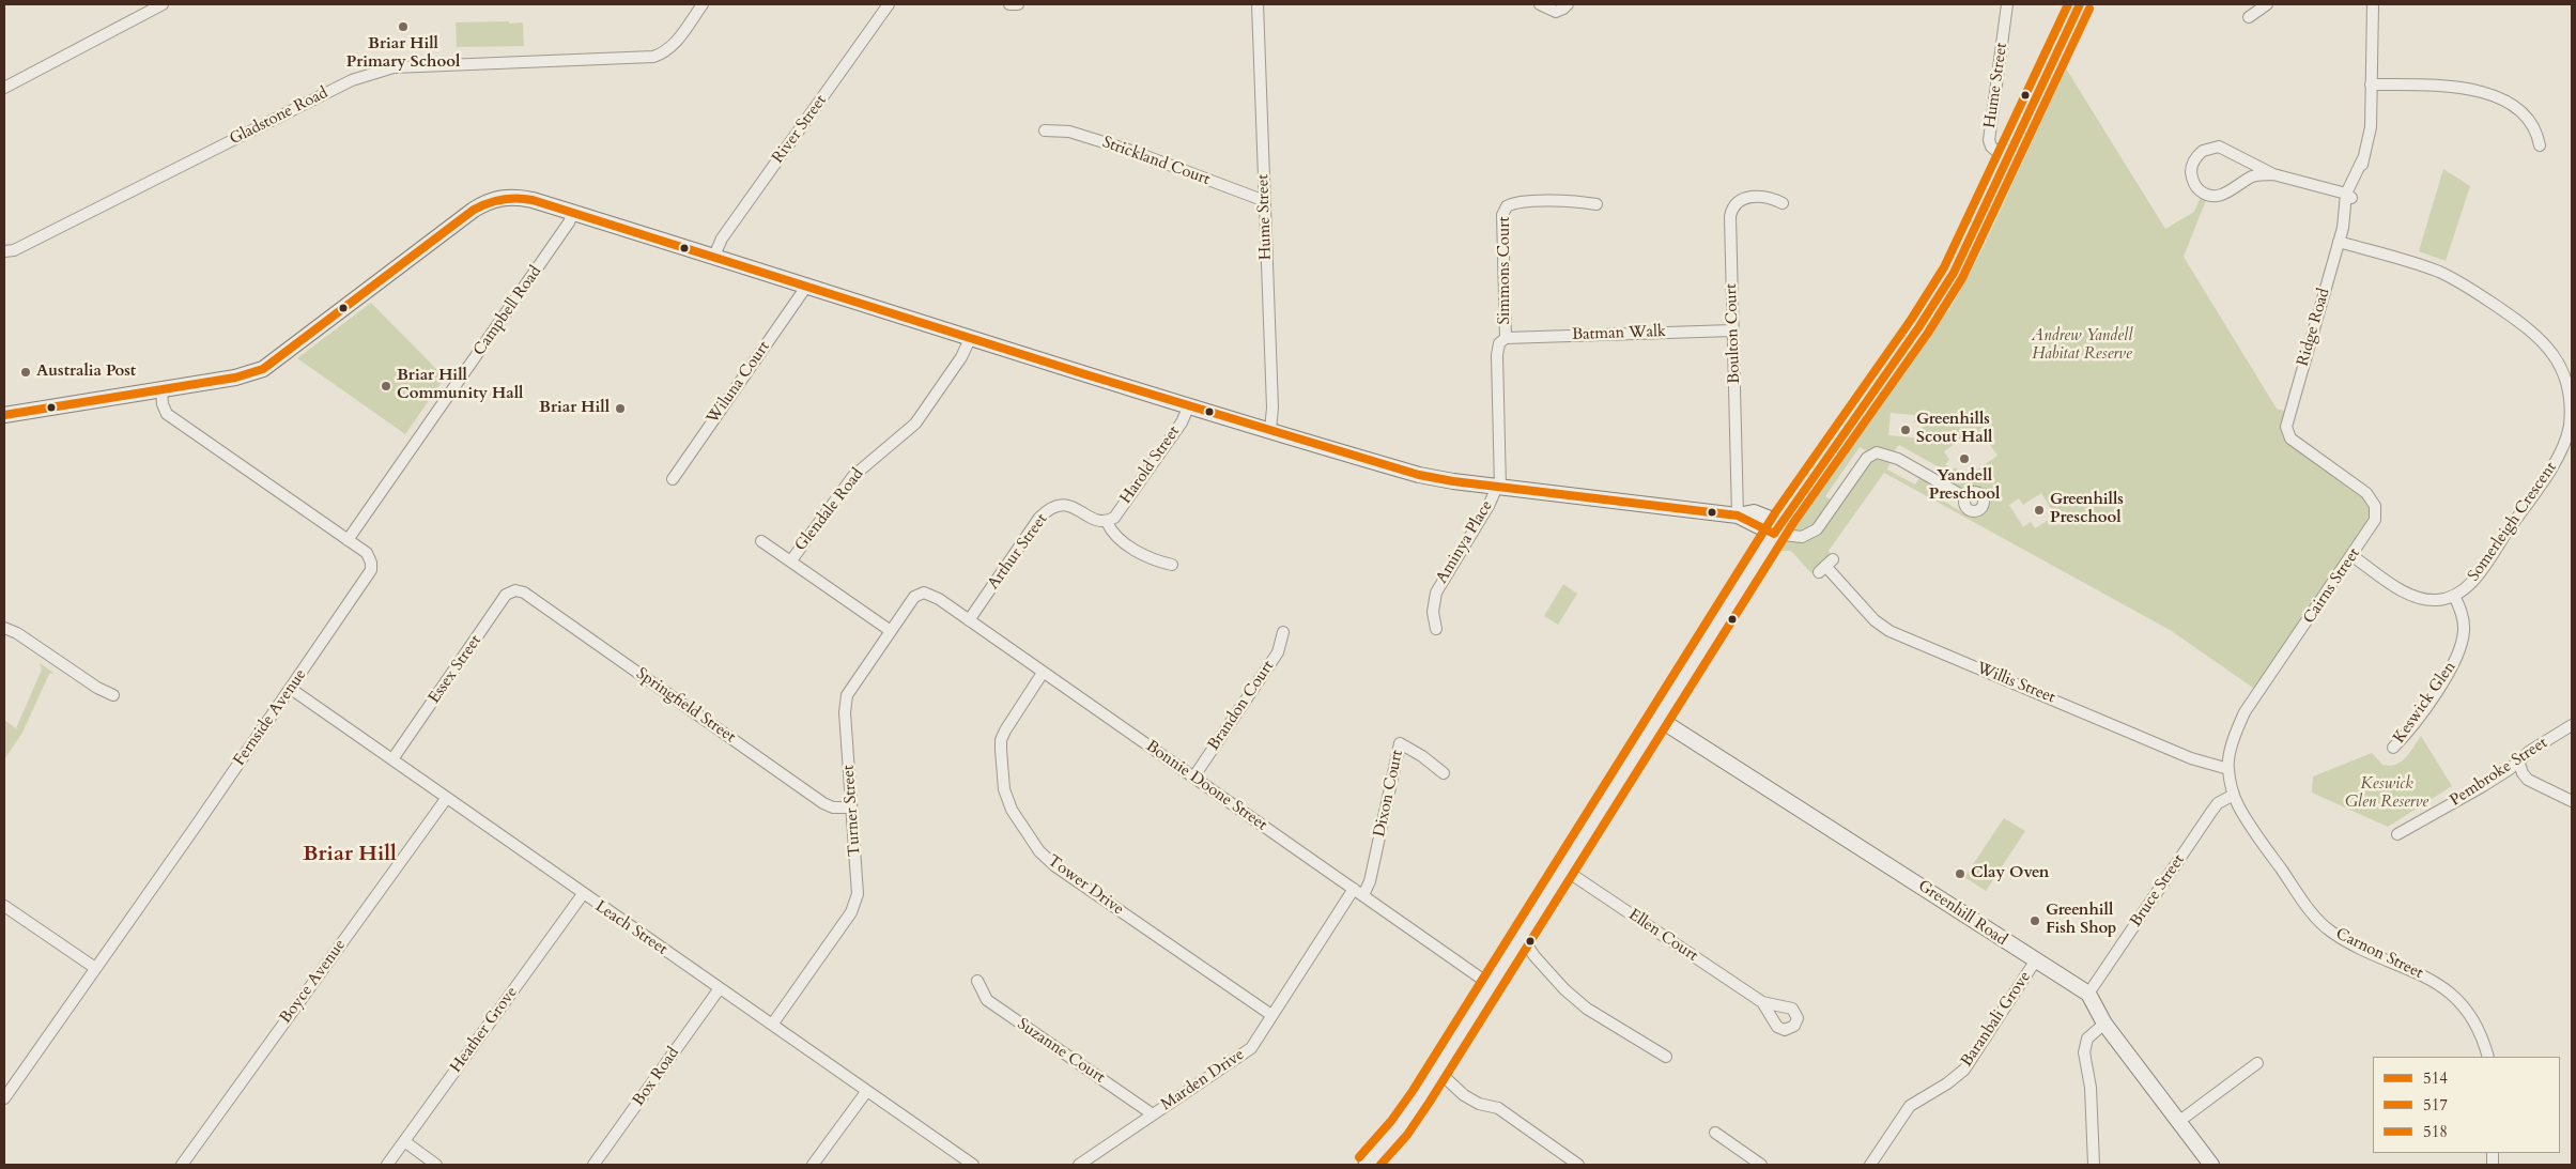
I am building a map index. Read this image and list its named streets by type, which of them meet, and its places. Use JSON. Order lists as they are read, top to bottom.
{
  "streets": {
    "street": [
      "Hume Street",
      "Gladstone Road",
      "River Street",
      "Strickland Court",
      "Simmons Court",
      "Campbell Road",
      "Ridge Road",
      "Batman Walk",
      "Boulton Court",
      "Wiluna Court",
      "Harold Street",
      "Glendale Road",
      "Somerleigh Crescent",
      "Aminya Place",
      "Arthur Street",
      "Cairns Street",
      "Essex Street",
      "Willis Street",
      "Keswick Glen",
      "Springfield Street",
      "Brandon Court",
      "Fernside Avenue",
      "Pembroke Street",
      "Bonnie Doone Street",
      "Dixon Court",
      "Turner Street",
      "Tower Drive",
      "Bruce Street",
      "Greenhill Road",
      "Leach Street",
      "Ellen Court",
      "Carnon Street",
      "Boyce Avenue",
      "Baranbali Grove",
      "Heather Grove",
      "Suzanne Court",
      "Box Road",
      "Marden Drive"
    ]
  },
  "crossings": [
    ["Hume Street", "Strickland Court"],
    ["Simmons Court", "Batman Walk"],
    ["Simmons Court", "Aminya Place"],
    ["Campbell Road", "Fernside Avenue"],
    ["Ridge Road", "Somerleigh Crescent"],
    ["Ridge Road", "Cairns Street"],
    ["Batman Walk", "Boulton Court"],
    ["Harold Street", "Arthur Street"],
    ["Somerleigh Crescent", "Cairns Street"],
    ["Somerleigh Crescent", "Keswick Glen"],
    ["Arthur Street", "Bonnie Doone Street"],
    ["Cairns Street", "Willis Street"],
    ["Essex Street", "Springfield Street"],
    ["Essex Street", "Leach Street"],
    ["Springfield Street", "Turner Street"],
    ["Brandon Court", "Bonnie Doone Street"],
    ["Fernside Avenue", "Leach Street"],
    ["Bonnie Doone Street", "Dixon Court"],
    ["Bonnie Doone Street", "Turner Street"],
    ["Bonnie Doone Street", "Tower Drive"],
    ["Bonnie Doone Street", "Marden Drive"],
    ["Dixon Court", "Marden Drive"],
    ["Turner Street", "Leach Street"],
    ["Tower Drive", "Marden Drive"],
    ["Bruce Street", "Greenhill Road"],
    ["Bruce Street", "Carnon Street"],
    ["Greenhill Road", "Baranbali Grove"],
    ["Leach Street", "Boyce Avenue"],
    ["Leach Street", "Heather Grove"],
    ["Leach Street", "Box Road"],
    ["Suzanne Court", "Marden Drive"]
  ],
  "districts": ["Briar Hill"],
  "parks": ["Andrew Yandell Habitat Reserve", "Keswick Glen Reserve"],
  "places": [
    "Briar Hill Primary School",
    "Australia Post",
    "Briar Hill Community Hall",
    "Briar Hill",
    "Greenhills Scout Hall",
    "Yandell Preschool",
    "Greenhills Preschool",
    "Clay Oven",
    "Greenhill Fish Shop"
  ],
  "lines": ["transit line 514", "transit line 518", "transit line 517"],
  "legend": ["514", "517", "518"]
}
